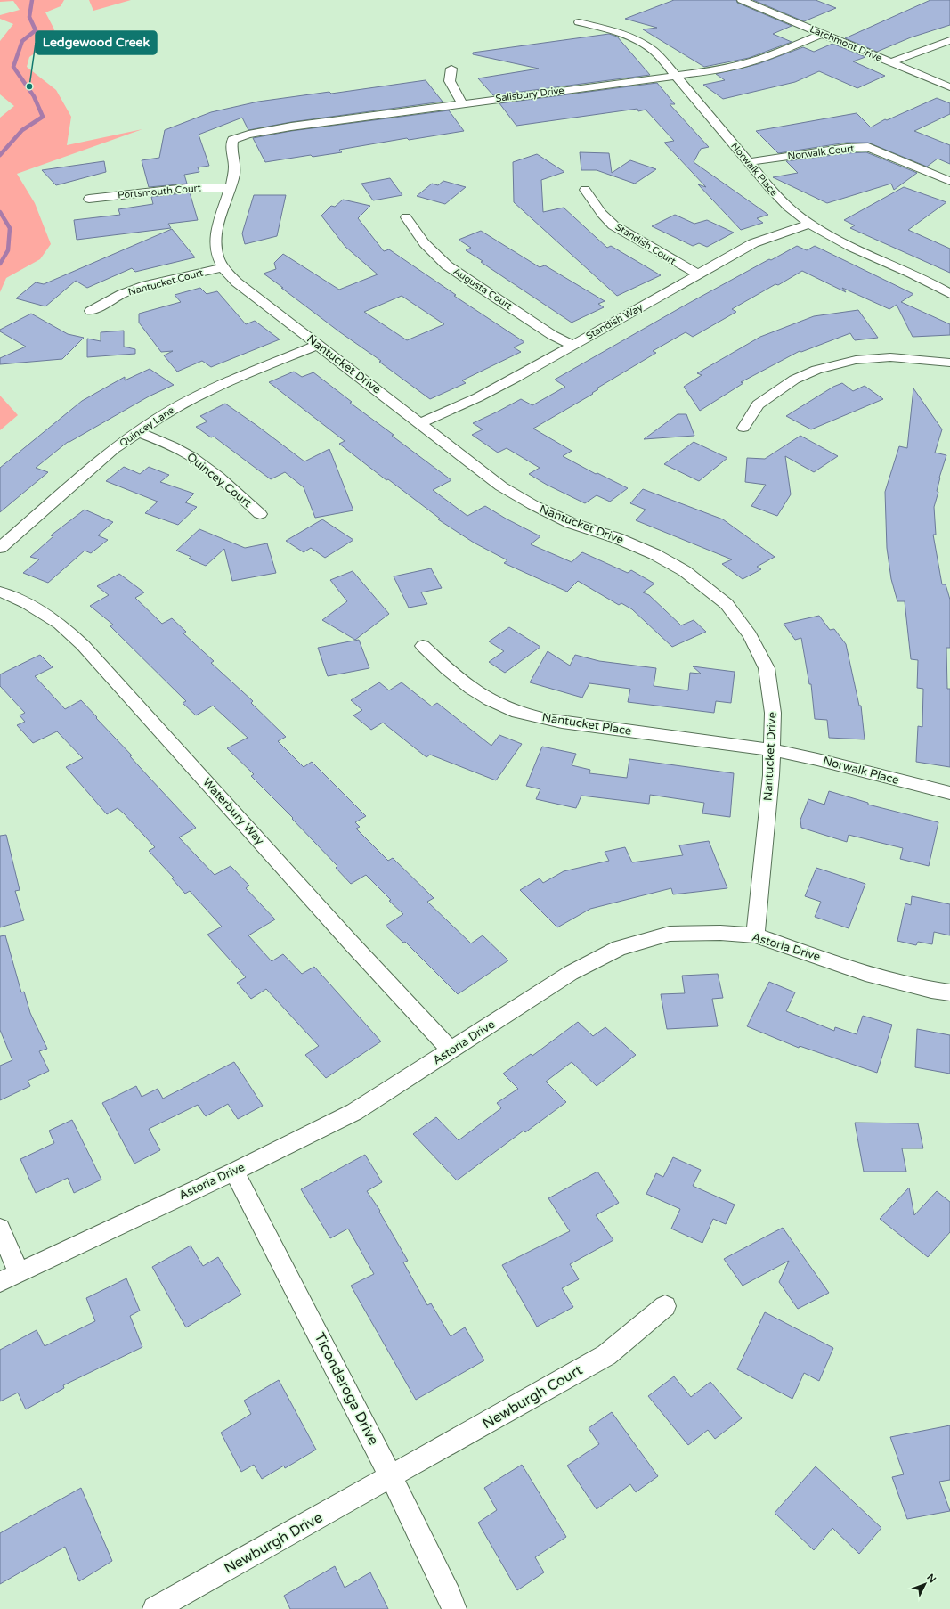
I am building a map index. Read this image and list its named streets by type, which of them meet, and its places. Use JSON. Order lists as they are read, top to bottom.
{
  "streets": {
    "street": [
      "Larchmont Drive",
      "Salisbury Drive",
      "Norwalk Court",
      "Norwalk Place",
      "Portsmouth Court",
      "Standish Court",
      "Nantucket Court",
      "Augusta Court",
      "Standish Way",
      "Nantucket Drive",
      "Quincey Lane",
      "Quincey Court",
      "Nantucket Place",
      "Waterbury Way",
      "Astoria Drive",
      "Ticonderoga Drive",
      "Newburgh Court",
      "Newburgh Drive"
    ]
  },
  "crossings": [
    ["Larchmont Drive", "Salisbury Drive"],
    ["Salisbury Drive", "Norwalk Place"],
    ["Salisbury Drive", "Nantucket Drive"],
    ["Norwalk Court", "Norwalk Place"],
    ["Norwalk Place", "Standish Way"],
    ["Norwalk Place", "Nantucket Drive"],
    ["Norwalk Place", "Nantucket Place"],
    ["Portsmouth Court", "Nantucket Drive"],
    ["Standish Court", "Standish Way"],
    ["Nantucket Court", "Nantucket Drive"],
    ["Augusta Court", "Standish Way"],
    ["Standish Way", "Nantucket Drive"],
    ["Nantucket Drive", "Quincey Lane"],
    ["Nantucket Drive", "Nantucket Place"],
    ["Nantucket Drive", "Astoria Drive"],
    ["Quincey Lane", "Quincey Court"],
    ["Waterbury Way", "Astoria Drive"],
    ["Astoria Drive", "Ticonderoga Drive"],
    ["Ticonderoga Drive", "Newburgh Court"],
    ["Ticonderoga Drive", "Newburgh Drive"],
    ["Newburgh Court", "Newburgh Drive"]
  ],
  "places": ["Ledgewood Creek"],
  "north": "top right"
}
